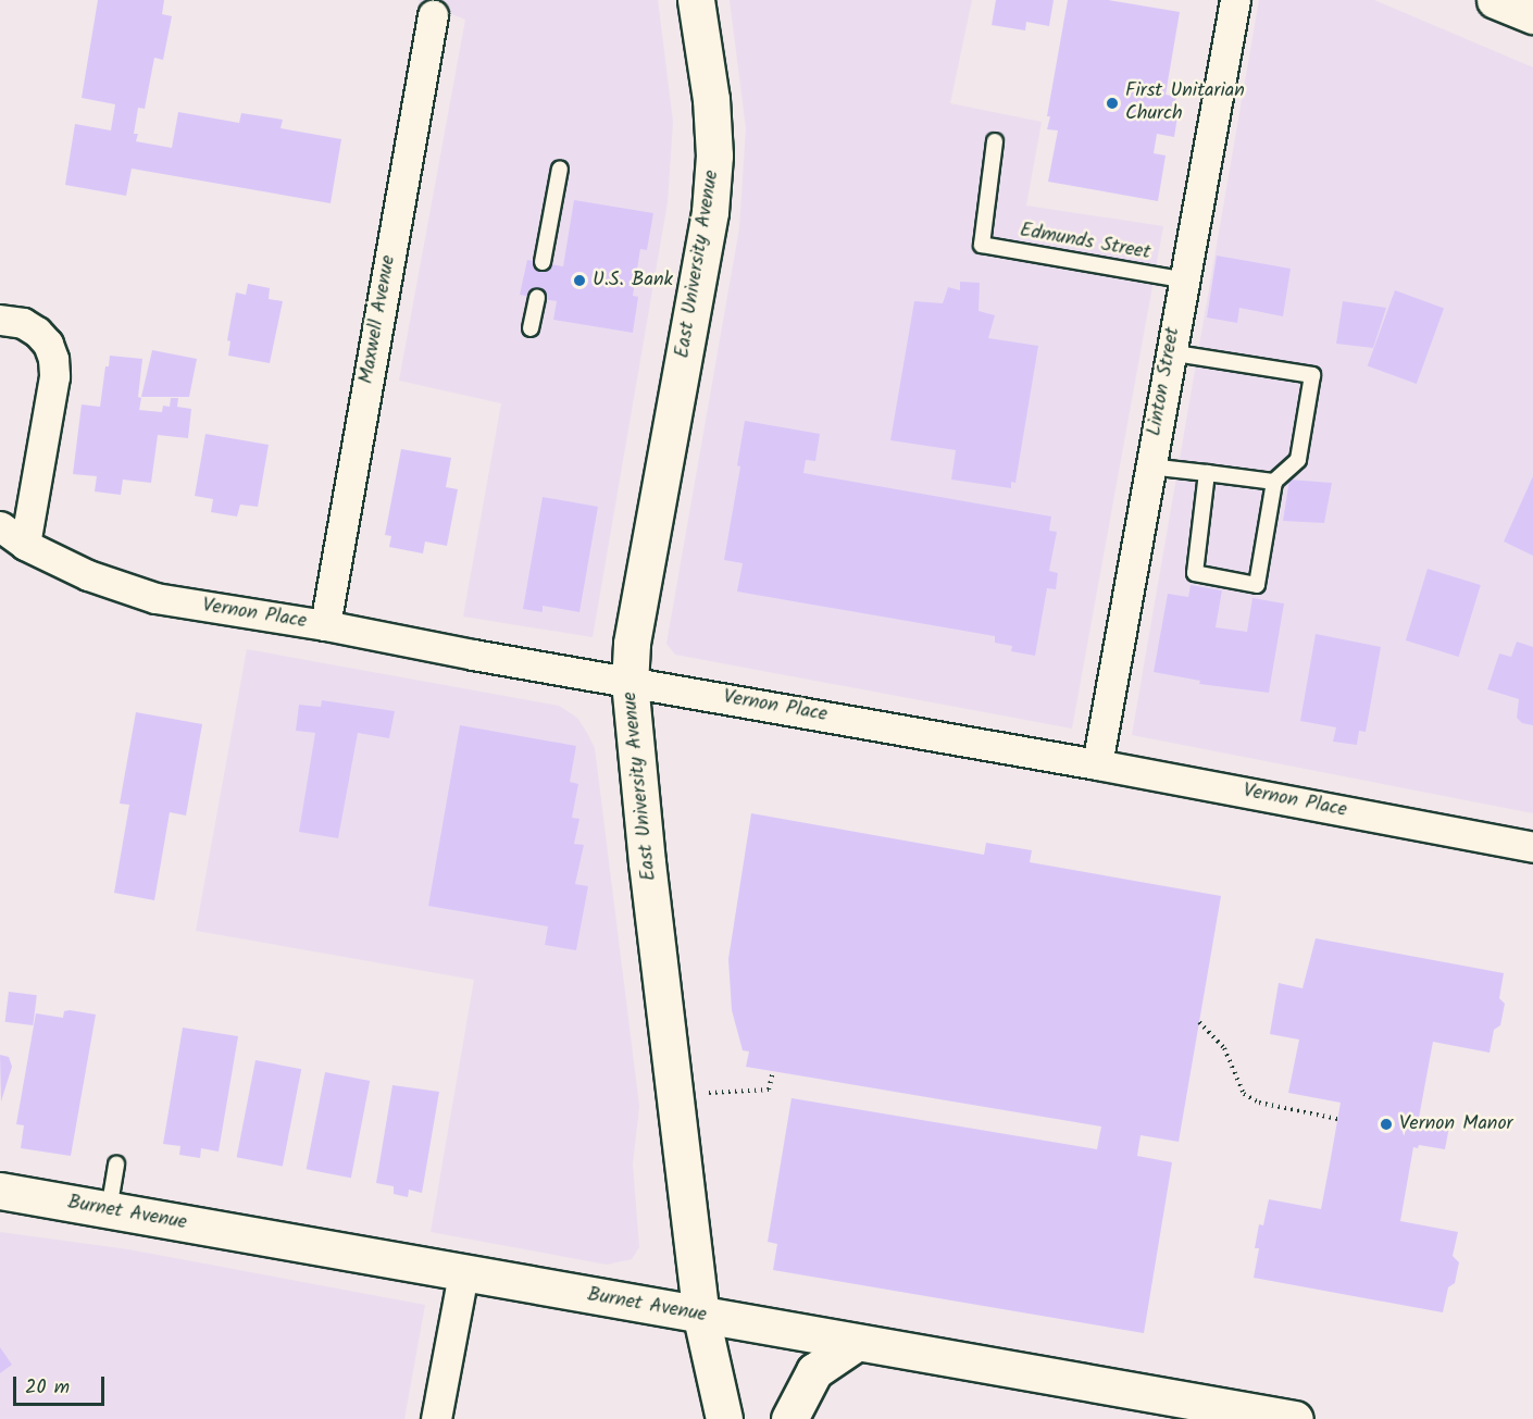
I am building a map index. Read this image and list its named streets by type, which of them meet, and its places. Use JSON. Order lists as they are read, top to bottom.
{
  "streets": {
    "street": [
      "East University Avenue",
      "Maxwell Avenue",
      "Linton Street",
      "Vernon Place",
      "Burnet Avenue"
    ],
    "lane": ["Edmunds Street"]
  },
  "crossings": [
    ["Edmunds Street", "Linton Street"],
    ["East University Avenue", "Vernon Place"],
    ["East University Avenue", "Burnet Avenue"],
    ["Maxwell Avenue", "Vernon Place"],
    ["Linton Street", "Vernon Place"]
  ],
  "places": ["First Unitarian Church", "U.S. Bank", "Vernon Manor"],
  "scale_bar": "20 m"
}
